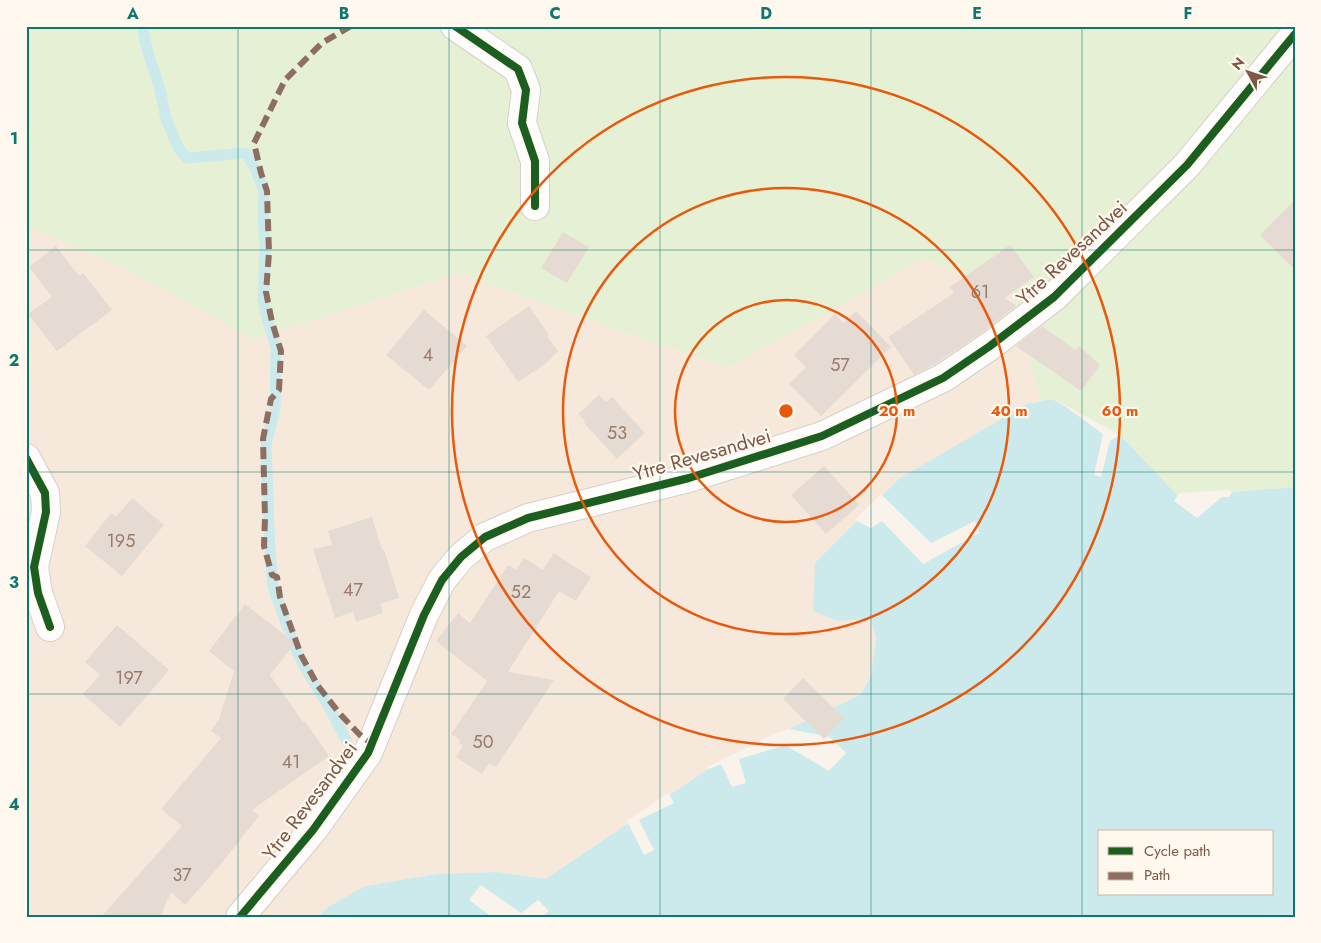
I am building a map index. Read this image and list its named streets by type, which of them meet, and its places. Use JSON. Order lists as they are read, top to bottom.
{
  "streets": {
    "street": ["Ytre Revesandvei"]
  },
  "house_numbers": [
    "61",
    "4",
    "57",
    "53",
    "195",
    "47",
    "52",
    "197",
    "50",
    "41",
    "37"
  ],
  "legend": ["Cycle path", "Path"],
  "north": "top left",
  "grid": {
    "columns": [
      "A",
      "B",
      "C",
      "D",
      "E",
      "F"
    ],
    "rows": [
      "1",
      "2",
      "3",
      "4"
    ]
  },
  "rings": ["20 m", "40 m", "60 m"]
}
